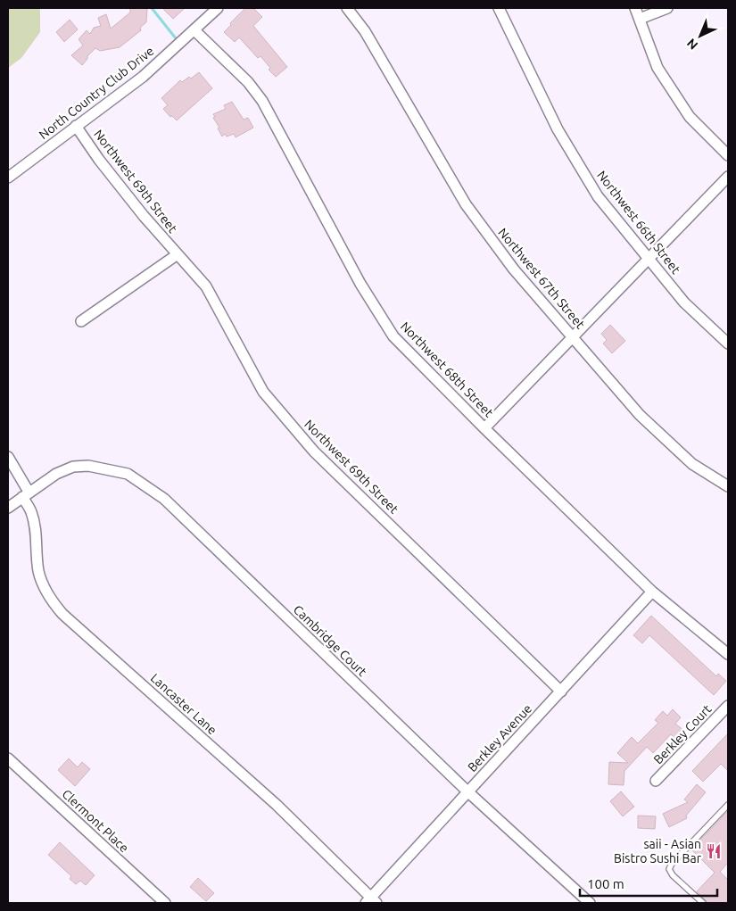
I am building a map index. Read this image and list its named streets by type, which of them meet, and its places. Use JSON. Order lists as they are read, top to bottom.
{
  "streets": {
    "street": [
      "North Country Club Drive",
      "Northwest 69th Street",
      "Northwest 66th Street",
      "Northwest 67th Street",
      "Northwest 68th Street",
      "Cambridge Court",
      "Lancaster Lane",
      "Berkley Court",
      "Berkley Avenue",
      "Clermont Place"
    ]
  },
  "crossings": [
    ["North Country Club Drive", "Northwest 69th Street"],
    ["North Country Club Drive", "Northwest 68th Street"],
    ["Northwest 69th Street", "Berkley Avenue"],
    ["Northwest 68th Street", "Berkley Avenue"],
    ["Cambridge Court", "Lancaster Lane"],
    ["Cambridge Court", "Berkley Avenue"],
    ["Lancaster Lane", "Berkley Avenue"]
  ],
  "places": {
    "restaurant": ["saii - Asian Bistro Sushi Bar"]
  },
  "scale_bar": "100 m",
  "north": "bottom left"
}
